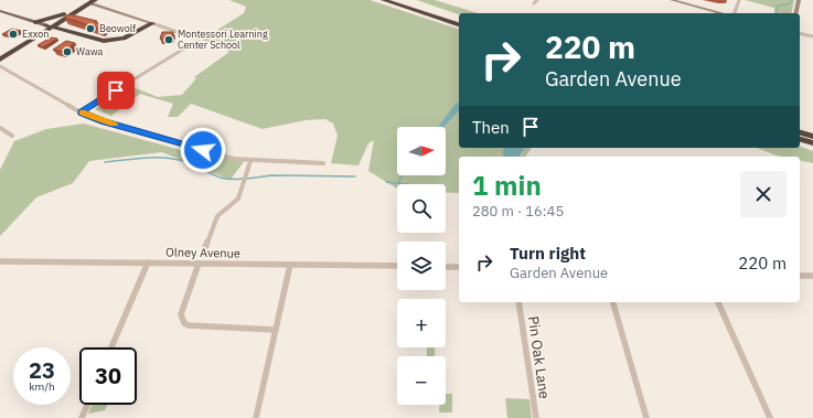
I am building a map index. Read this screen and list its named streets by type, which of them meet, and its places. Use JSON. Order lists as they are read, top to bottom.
{
  "streets": {
    "street": ["Olney Avenue", "Pin Oak Lane"]
  },
  "places": [
    "Beowolf",
    "Exxon",
    "Montessori Learning Center School",
    "Wawa"
  ],
  "north": "right",
  "page": {
    "turn": ["220 m", "Garden Avenue"],
    "then": "Then",
    "map_buttons": ["+", "−"],
    "heading": ["1 min", "280 m · 16:45"],
    "list": [
      {
        "name": "Turn right",
        "note": "Garden Avenue",
        "value": "220 m"
      }
    ],
    "speed": "23 km/h",
    "limit": "30"
  }
}
